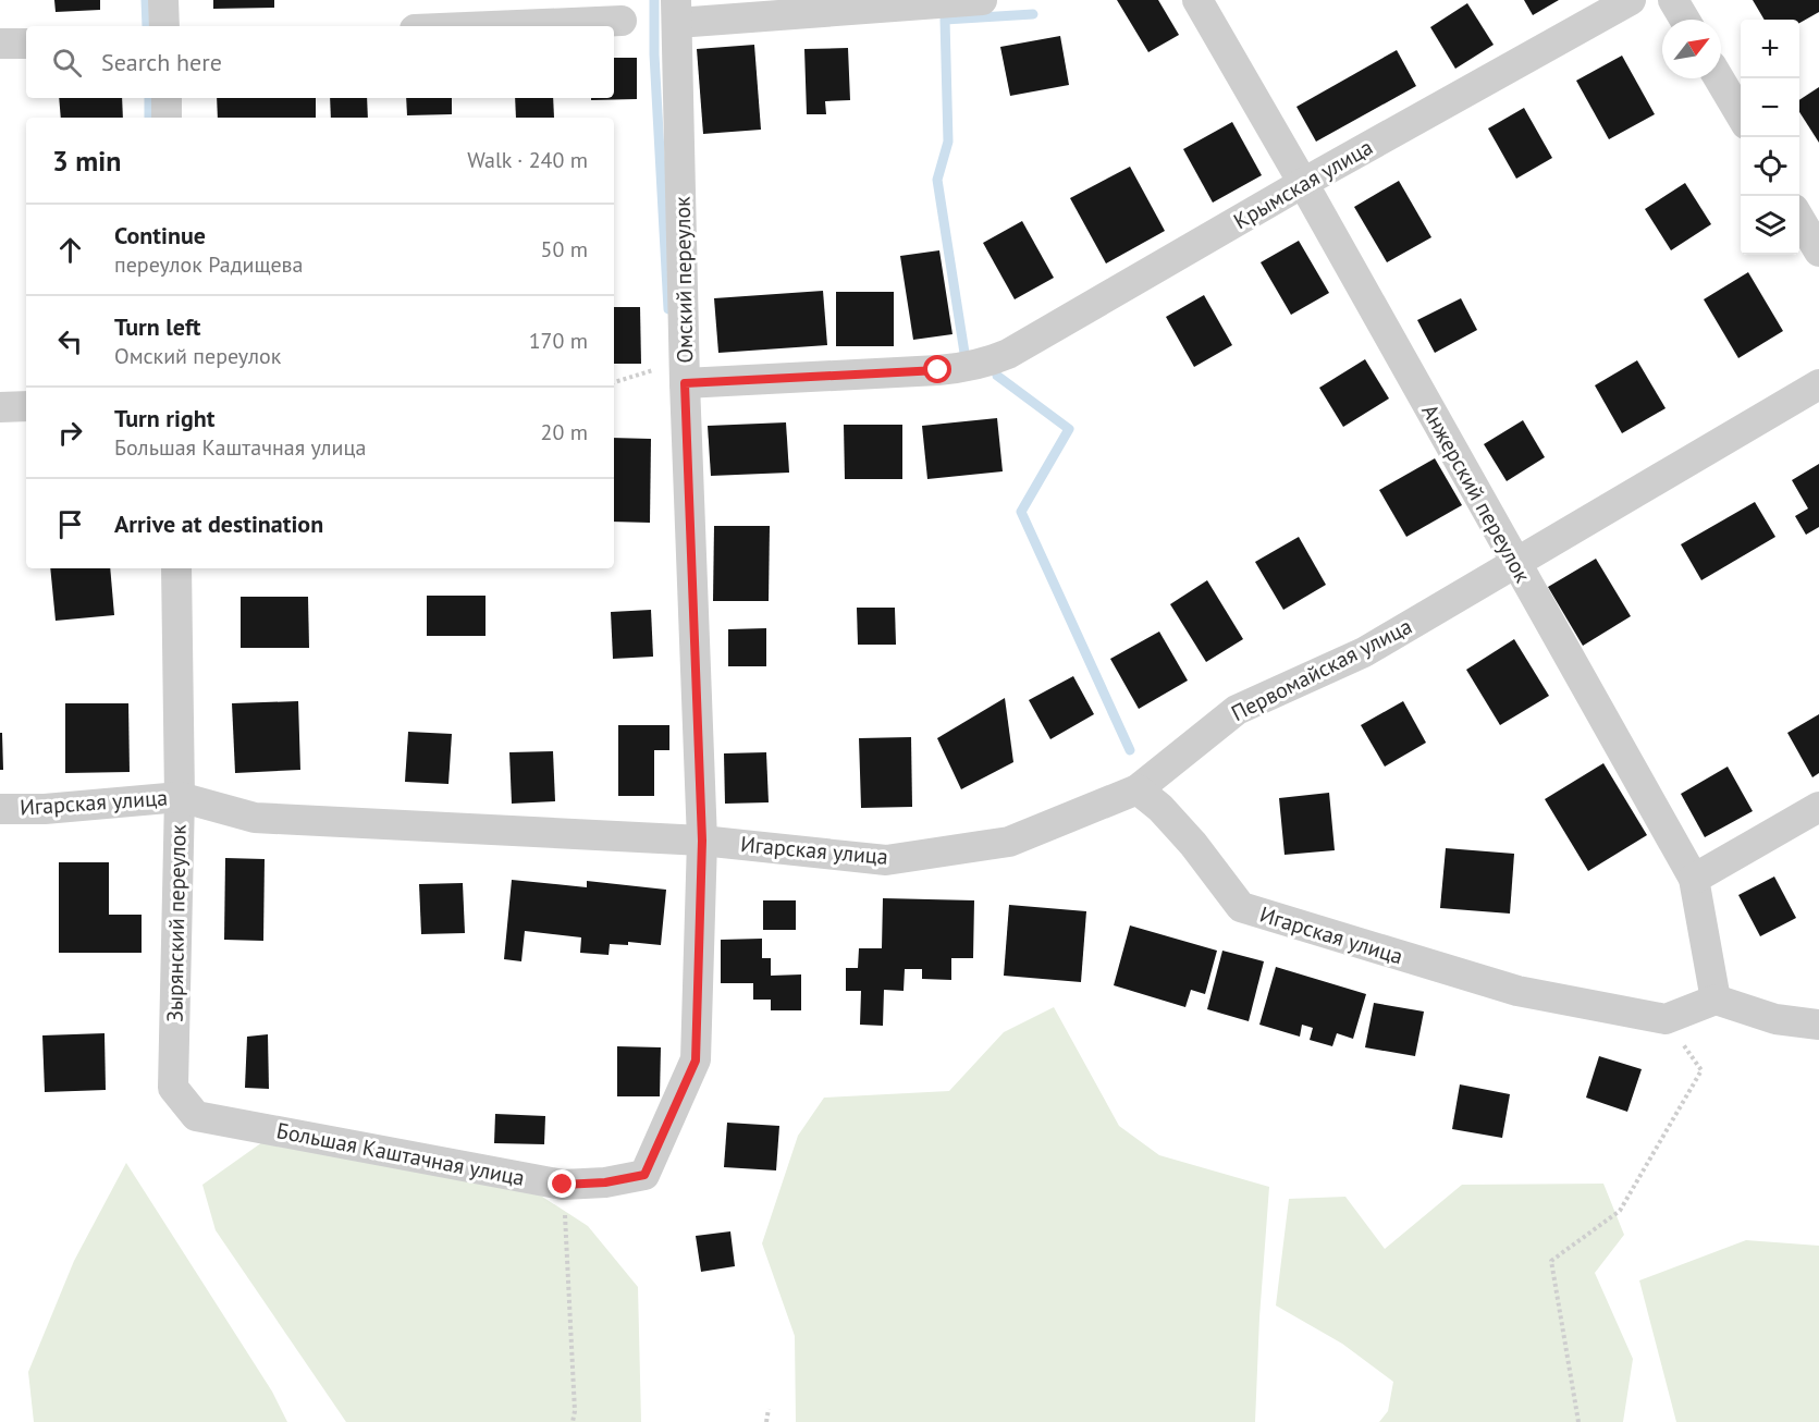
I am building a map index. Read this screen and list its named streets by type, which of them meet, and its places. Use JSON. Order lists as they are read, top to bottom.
{
  "streets": {
    "street": [
      "Крымская улица",
      "Омский переулок",
      "Анжерский переулок",
      "Первомайская улица",
      "Игарская улица",
      "Зырянский переулок",
      "Большая Каштачная улица"
    ]
  },
  "crossings": [
    ["Крымская улица", "Омский переулок"],
    ["Крымская улица", "Анжерский переулок"],
    ["Омский переулок", "Игарская улица"],
    ["Омский переулок", "Большая Каштачная улица"],
    ["Анжерский переулок", "Первомайская улица"],
    ["Первомайская улица", "Игарская улица"],
    ["Игарская улица", "Зырянский переулок"],
    ["Зырянский переулок", "Большая Каштачная улица"]
  ],
  "north": "top right",
  "page": {
    "map_buttons": ["+", "−"],
    "search": "Search here",
    "heading": ["3 min", "Walk · 240 m"],
    "list": [
      ["Continue", "переулок Радищева", "50 m"],
      ["Turn left", "Омский переулок", "170 m"],
      ["Turn right", "Большая Каштачная улица", "20 m"],
      "Arrive at destination"
    ]
  }
}
